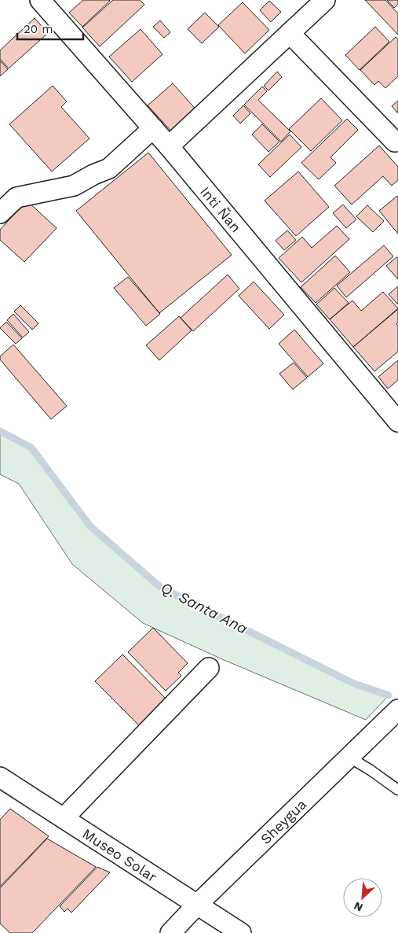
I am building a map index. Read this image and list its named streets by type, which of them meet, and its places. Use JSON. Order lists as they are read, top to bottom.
{
  "streets": {
    "street": ["Inti Ñan", "Sheygua", "Museo Solar"]
  },
  "crossings": [
    ["Sheygua", "Museo Solar"]
  ],
  "water": ["Q. Santa Ana"],
  "scale_bar": "20 m",
  "north": "bottom left"
}
